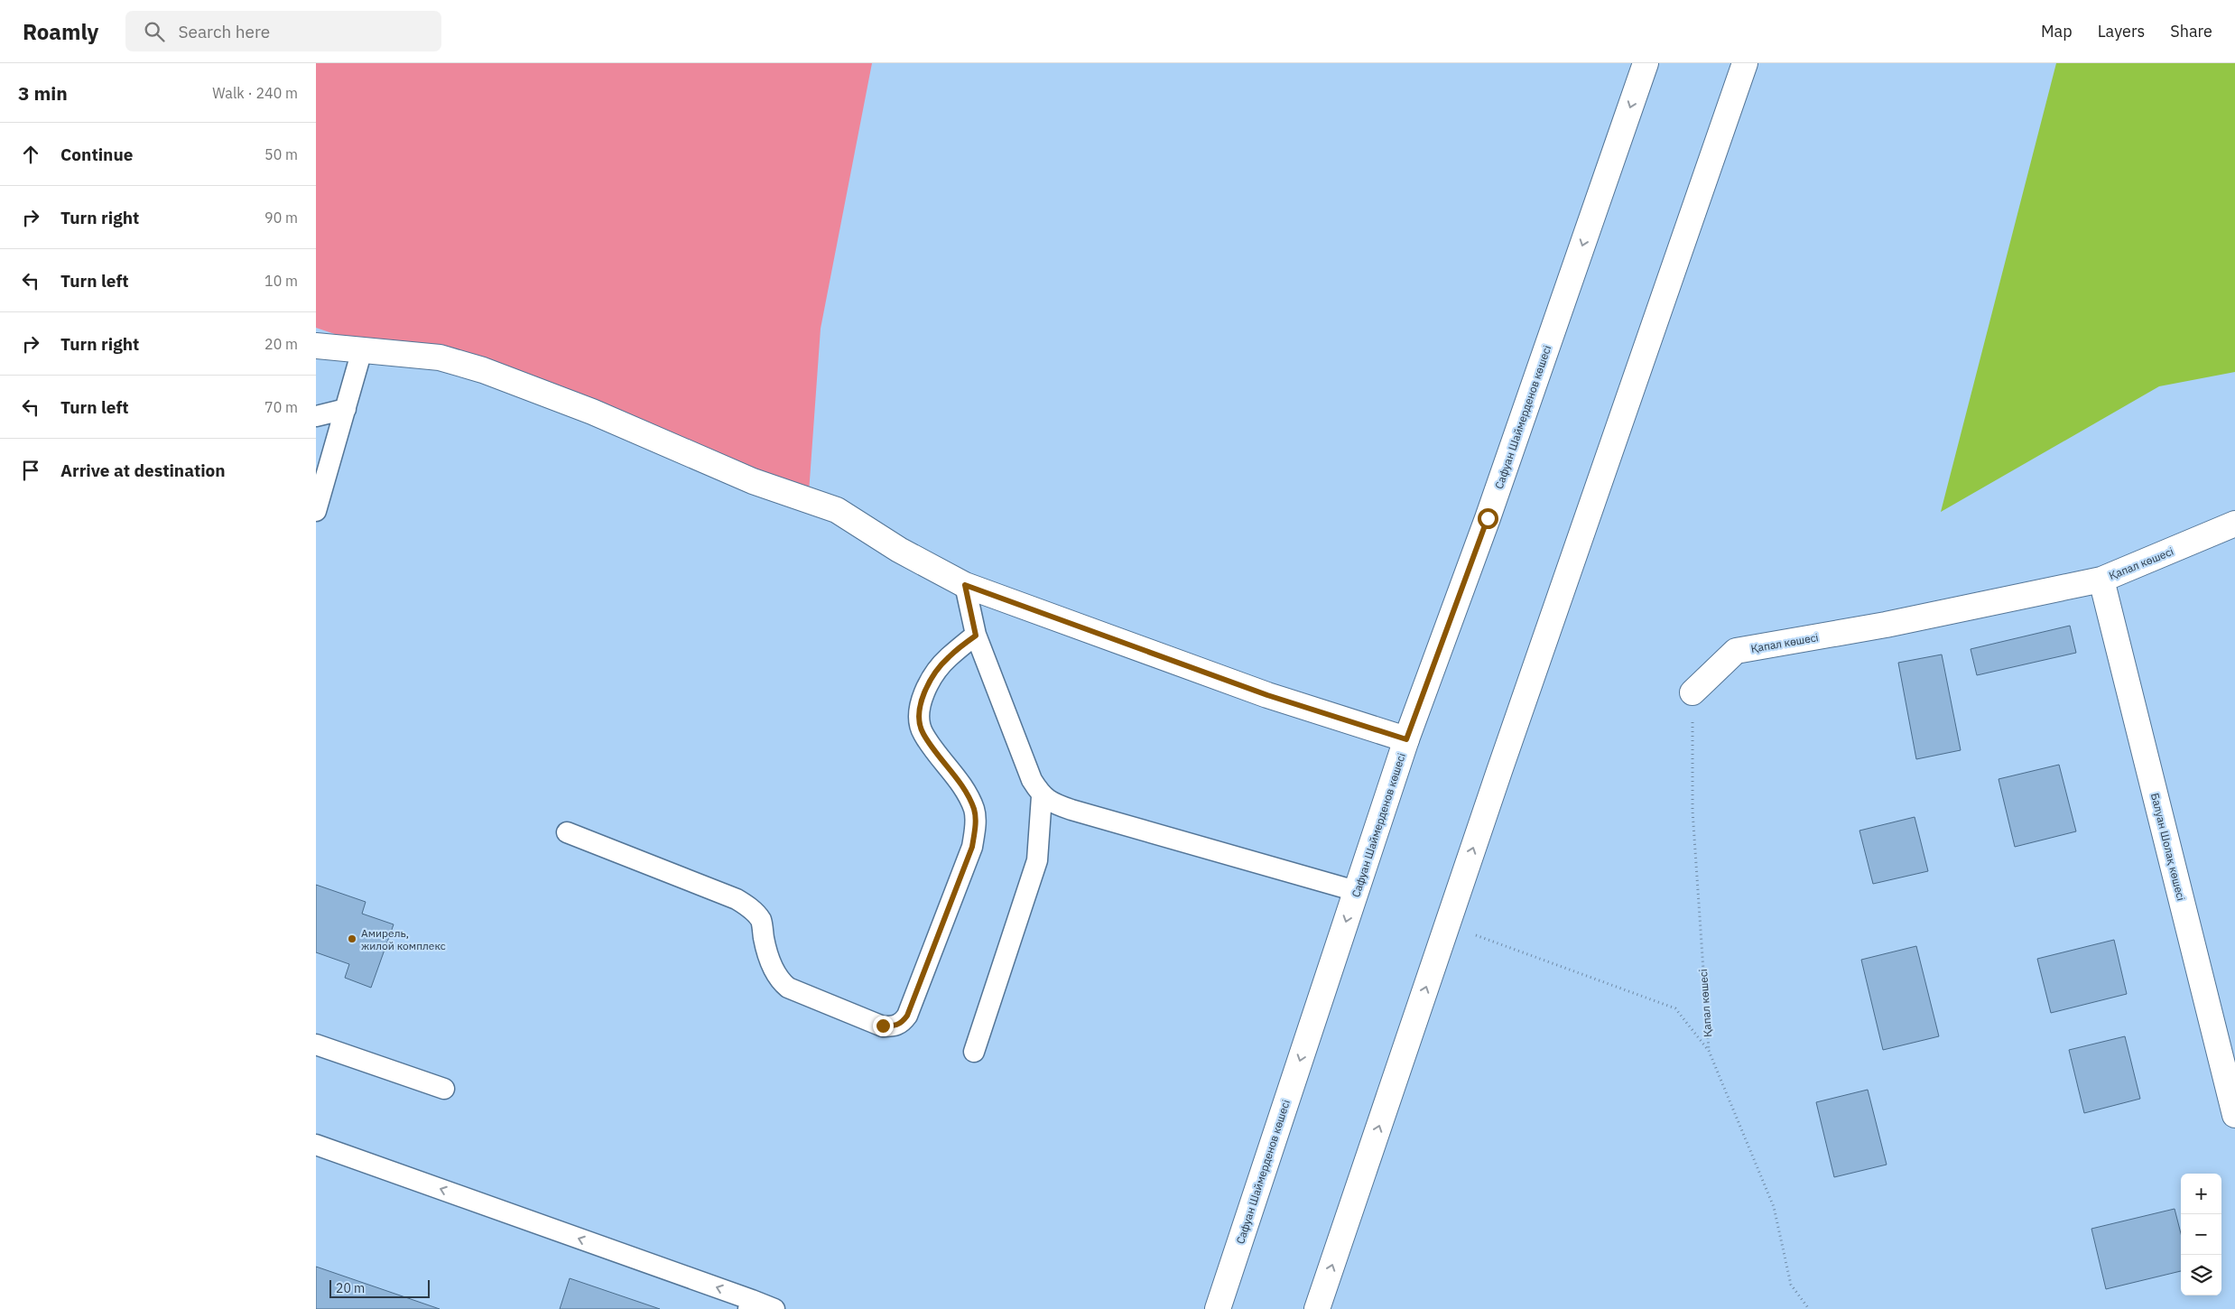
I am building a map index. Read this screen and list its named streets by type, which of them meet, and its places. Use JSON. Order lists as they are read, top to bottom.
{
  "streets": {
    "main road": ["Сафуан Шаймерденов көшесі", "Қапал көшесі", "Балуан Шолақ көшесі"]
  },
  "crossings": [
    ["Қапал көшесі", "Балуан Шолақ көшесі"]
  ],
  "places": ["Амирель, жилой комплекс"],
  "scale_bar": "20 m",
  "page": {
    "header": "Roamly",
    "search": "Search here",
    "nav": ["Map", "Layers", "Share"],
    "heading": ["3 min", "Walk · 240 m"],
    "list": [
      ["Continue", "50 m"],
      ["Turn right", "90 m"],
      ["Turn left", "10 m"],
      ["Turn right", "20 m"],
      ["Turn left", "70 m"],
      "Arrive at destination"
    ],
    "map_buttons": ["+", "−"],
    "scale": "20 m"
  }
}
